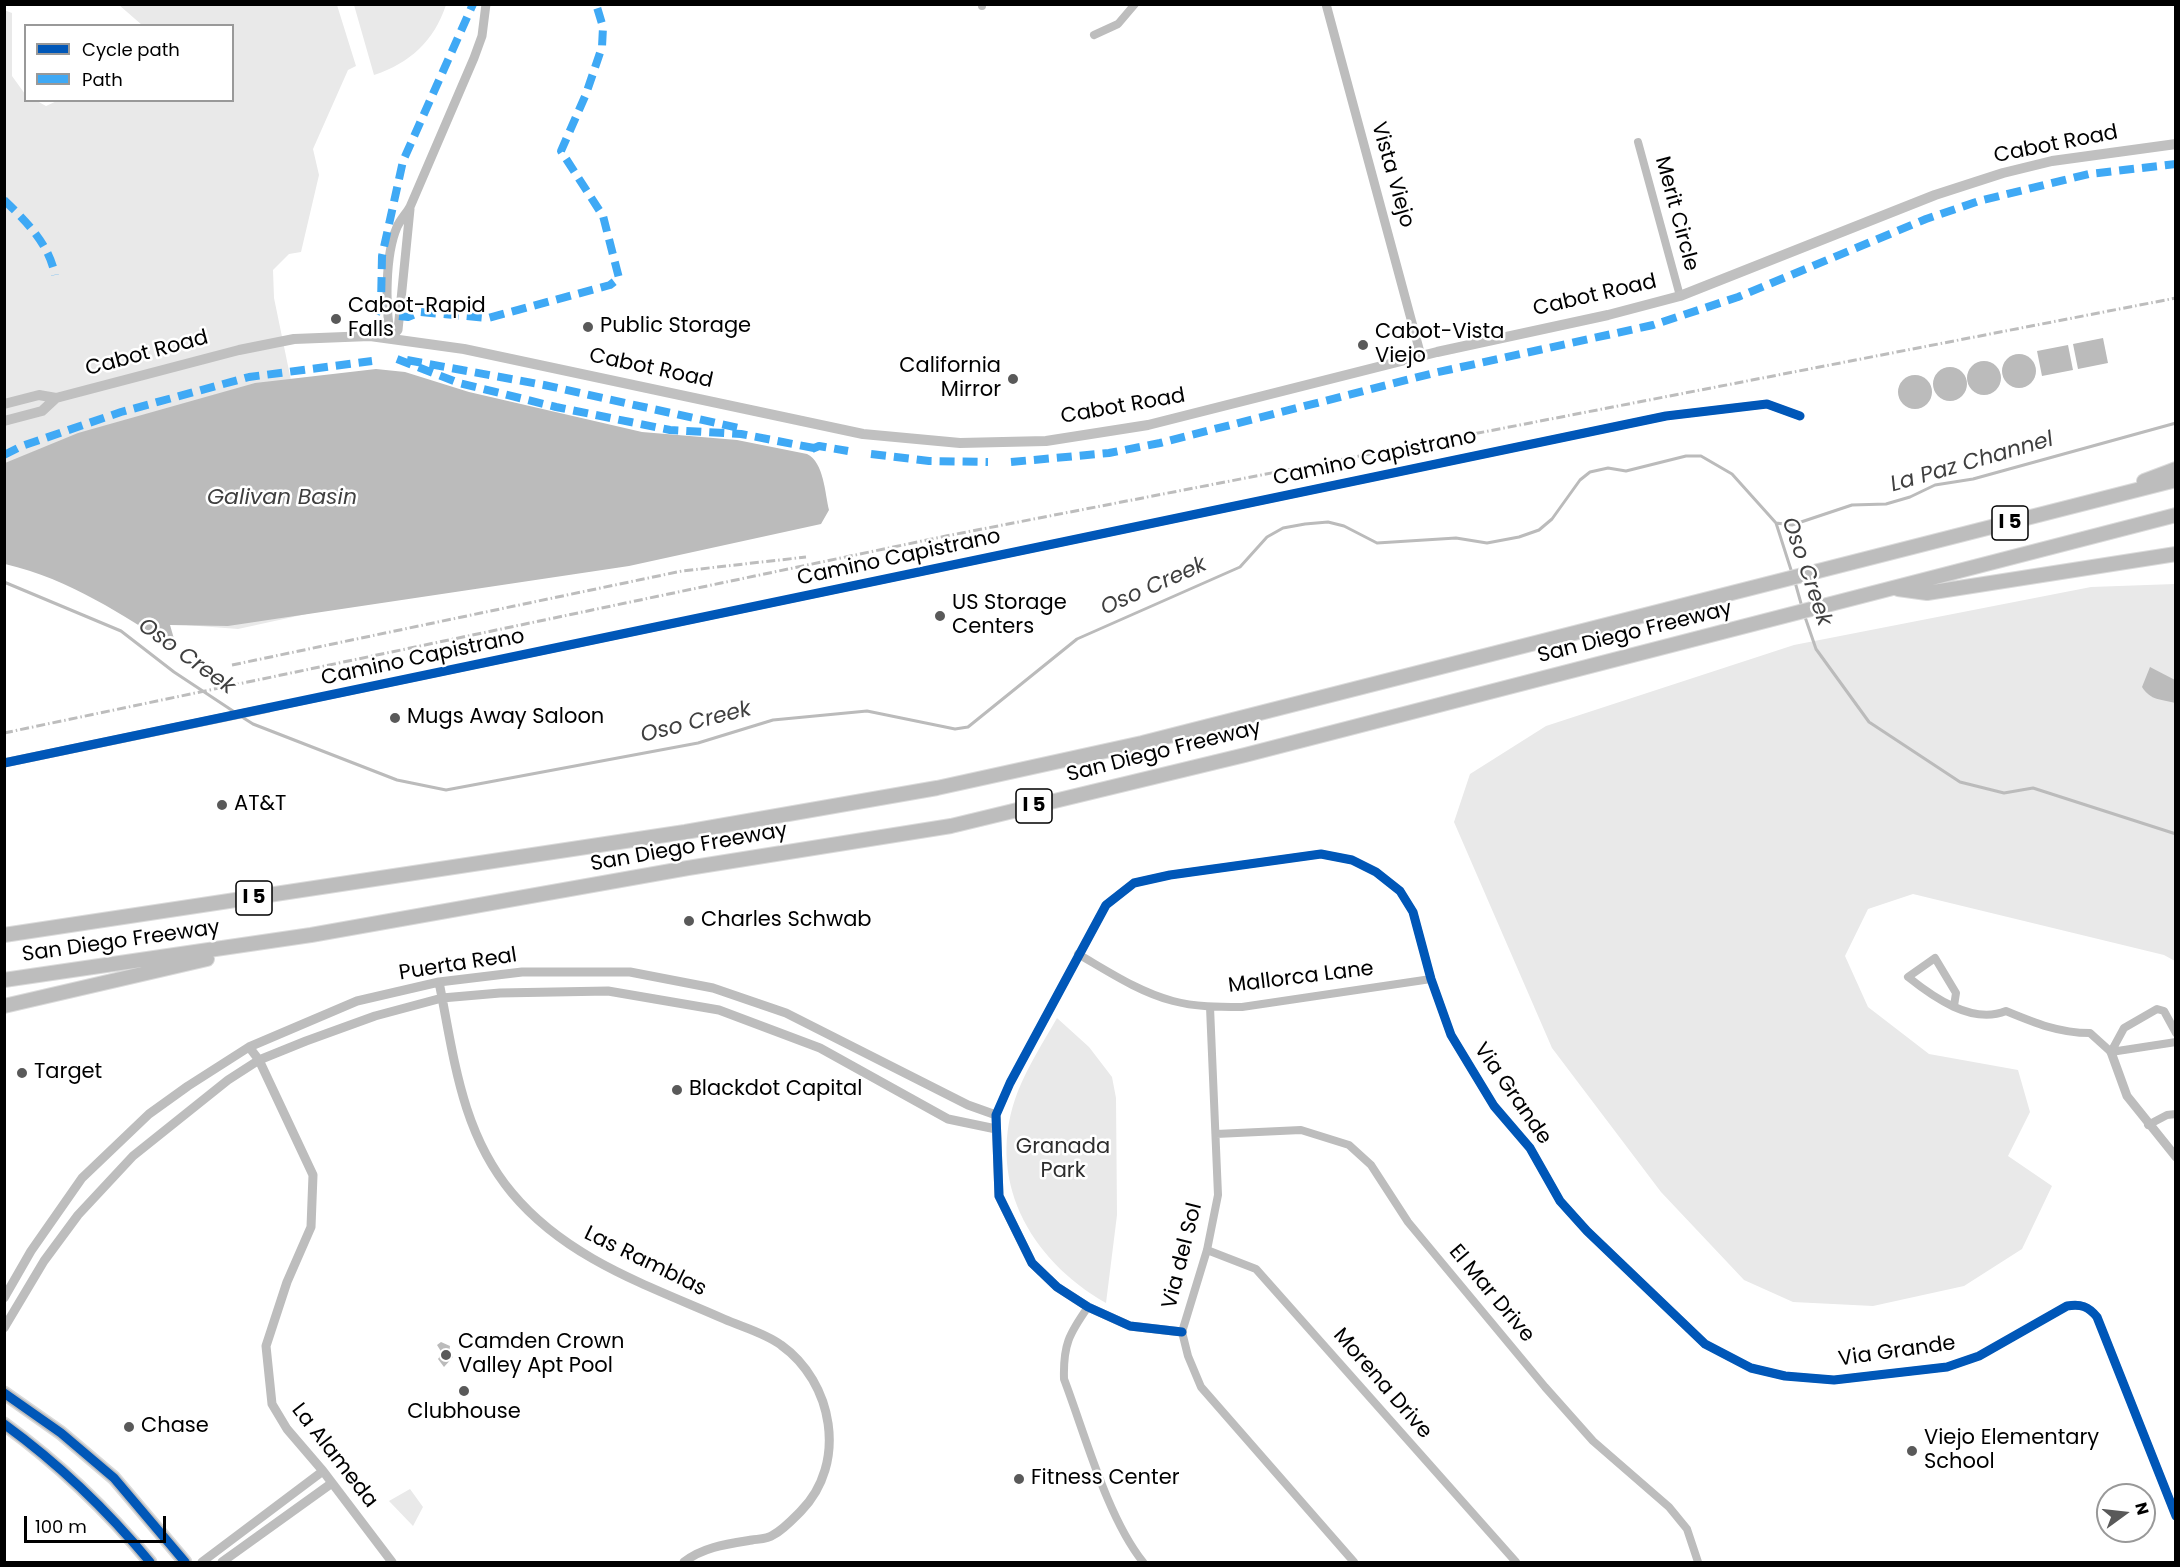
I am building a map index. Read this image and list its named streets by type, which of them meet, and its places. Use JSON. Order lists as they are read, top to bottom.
{
  "streets": {
    "highway": ["I 5", "San Diego Freeway"],
    "main road": ["Cabot Road"],
    "street": [
      "Vista Viejo",
      "Merit Circle",
      "Camino Capistrano",
      "Puerta Real",
      "Mallorca Lane",
      "Via Grande",
      "Via del Sol",
      "Las Ramblas",
      "El Mar Drive",
      "Morena Drive",
      "La Alameda"
    ]
  },
  "crossings": [
    ["Cabot Road", "Vista Viejo"],
    ["Cabot Road", "Merit Circle"],
    ["Puerta Real", "Via Grande"],
    ["Puerta Real", "Las Ramblas"],
    ["Puerta Real", "La Alameda"],
    ["Mallorca Lane", "Via Grande"],
    ["Mallorca Lane", "Via del Sol"],
    ["Via del Sol", "El Mar Drive"],
    ["Via del Sol", "Morena Drive"]
  ],
  "water": ["La Paz Channel", "Galivan Basin", "Oso Creek"],
  "parks": ["Granada Park"],
  "places": [
    "Cabot-Rapid Falls",
    "Public Storage",
    "Cabot-Vista Viejo",
    "California Mirror",
    "US Storage Centers",
    "Mugs Away Saloon",
    "AT&T",
    "Charles Schwab",
    "Target",
    "Blackdot Capital",
    "Camden Crown Valley Apt Pool",
    "Clubhouse",
    "Chase",
    "Viejo Elementary School",
    "Fitness Center"
  ],
  "legend": ["Cycle path", "Path"],
  "scale_bar": "100 m",
  "north": "right"
}
